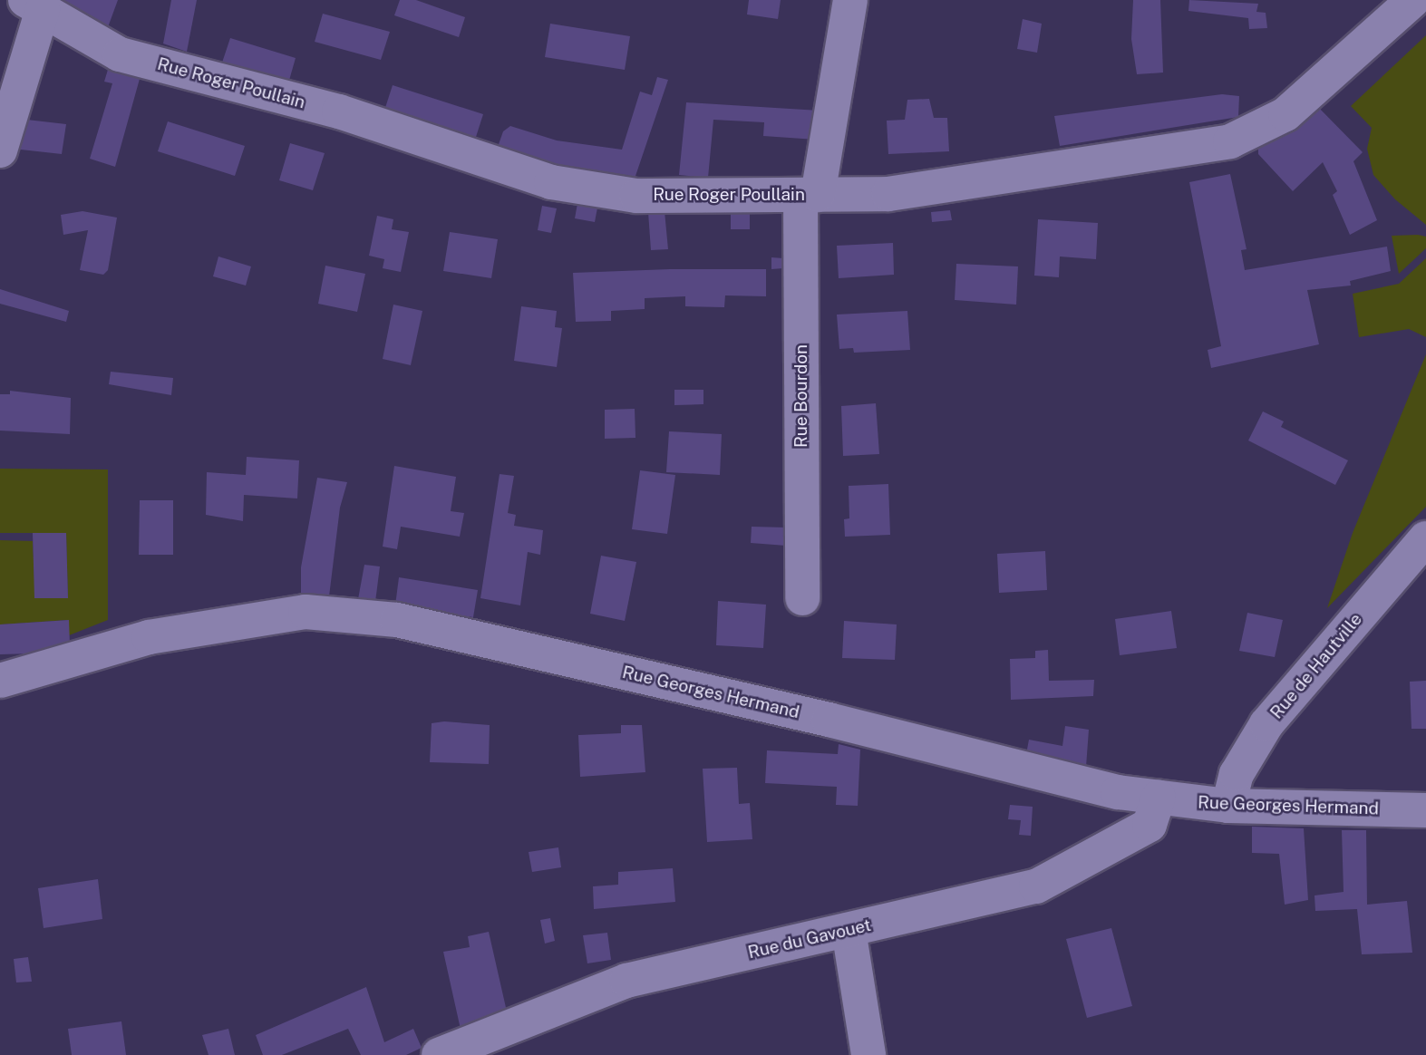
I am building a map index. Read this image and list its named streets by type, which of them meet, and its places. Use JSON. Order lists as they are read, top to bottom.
{
  "streets": {
    "street": [
      "Rue Roger Poullain",
      "Rue Bourdon",
      "Rue de Hautville",
      "Rue Georges Hermand",
      "Rue du Gavouet"
    ]
  },
  "crossings": [
    ["Rue Roger Poullain", "Rue Bourdon"],
    ["Rue de Hautville", "Rue Georges Hermand"],
    ["Rue Georges Hermand", "Rue du Gavouet"]
  ]
}
